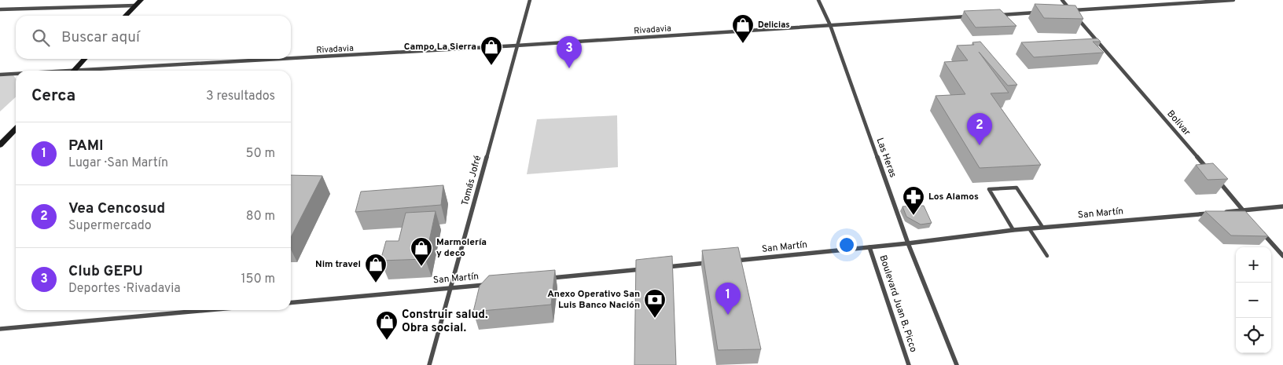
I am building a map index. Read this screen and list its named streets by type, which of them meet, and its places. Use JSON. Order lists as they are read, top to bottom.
{
  "streets": {
    "street": [
      "Rivadavia",
      "Bolívar",
      "Las Heras",
      "Tomás Jofré",
      "San Martín",
      "Boulevard Juan B. Picco"
    ]
  },
  "crossings": [
    ["Rivadavia", "Las Heras"],
    ["Rivadavia", "Tomás Jofré"],
    ["Las Heras", "San Martín"],
    ["Tomás Jofré", "San Martín"],
    ["San Martín", "Boulevard Juan B. Picco"]
  ],
  "places": {
    "shop": [
      "Delicias",
      "Campo La Sierra",
      "Marmolería y deco",
      "Nim travel",
      "Construir salud. Obra social."
    ],
    "pharmacy": ["Los Alamos"],
    "bank": ["Anexo Operativo San Luis Banco Nación"]
  },
  "page": {
    "search": "Buscar aquí",
    "pins": ["3", "2", "1"],
    "heading": ["Cerca", "3 resultados"],
    "list": [
      {
        "mark": "1",
        "name": "PAMI",
        "note": "Lugar · San Martín",
        "value": "50 m"
      },
      {
        "mark": "2",
        "name": "Vea Cencosud",
        "note": "Supermercado",
        "value": "80 m"
      },
      {
        "mark": "3",
        "name": "Club GEPU",
        "note": "Deportes · Rivadavia",
        "value": "150 m"
      }
    ],
    "map_buttons": ["+", "−"]
  }
}
